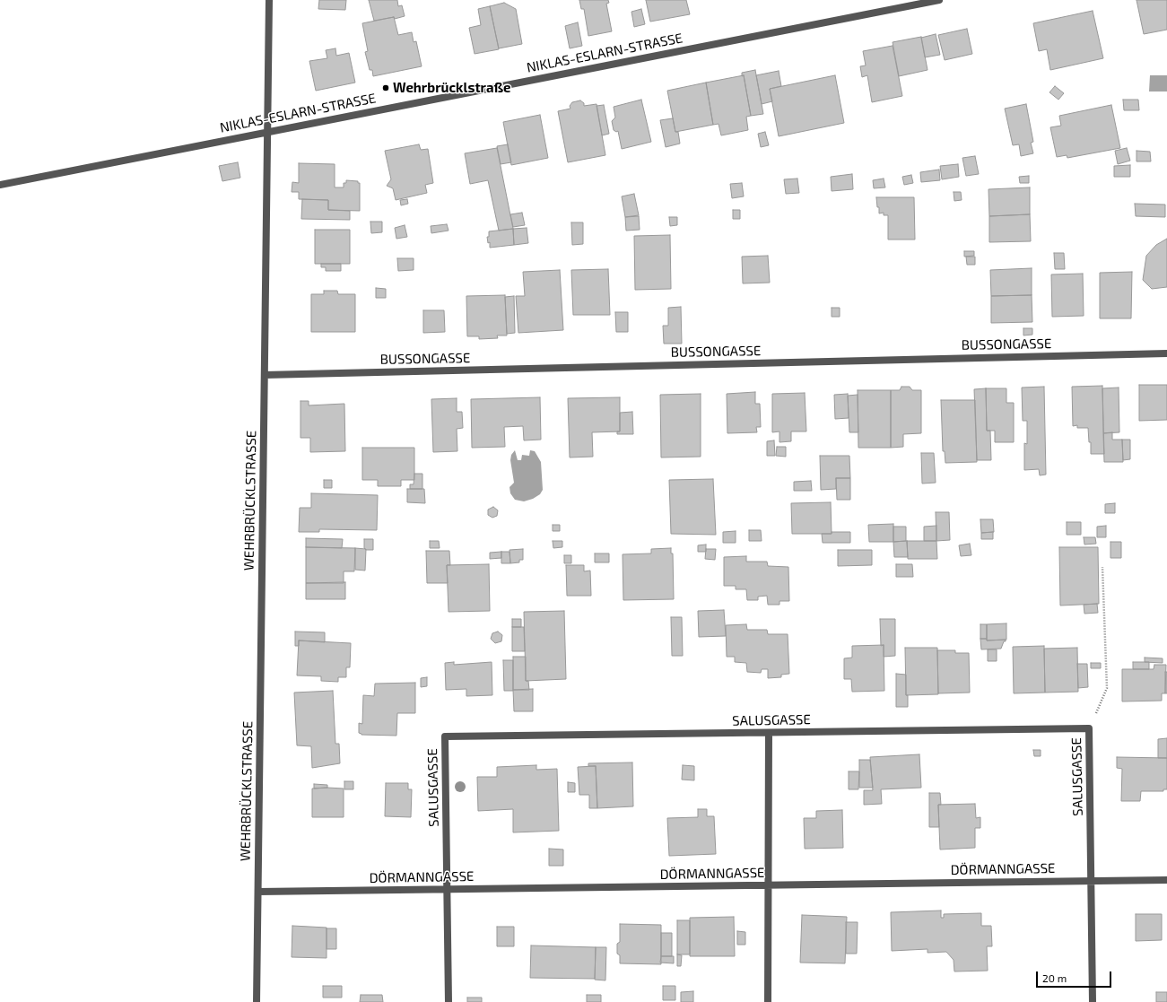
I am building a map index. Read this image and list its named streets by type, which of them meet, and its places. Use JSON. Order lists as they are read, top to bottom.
{
  "streets": {
    "street": [
      "NIKLAS-ESLARN-STRASSE",
      "BUSSONGASSE",
      "WEHRBRÜCKLSTRASSE",
      "SALUSGASSE",
      "DÖRMANNGASSE"
    ]
  },
  "crossings": [
    ["NIKLAS-ESLARN-STRASSE", "WEHRBRÜCKLSTRASSE"],
    ["BUSSONGASSE", "WEHRBRÜCKLSTRASSE"],
    ["WEHRBRÜCKLSTRASSE", "DÖRMANNGASSE"],
    ["SALUSGASSE", "DÖRMANNGASSE"]
  ],
  "places": ["Wehrbrücklstraße"],
  "scale_bar": "20 m"
}
